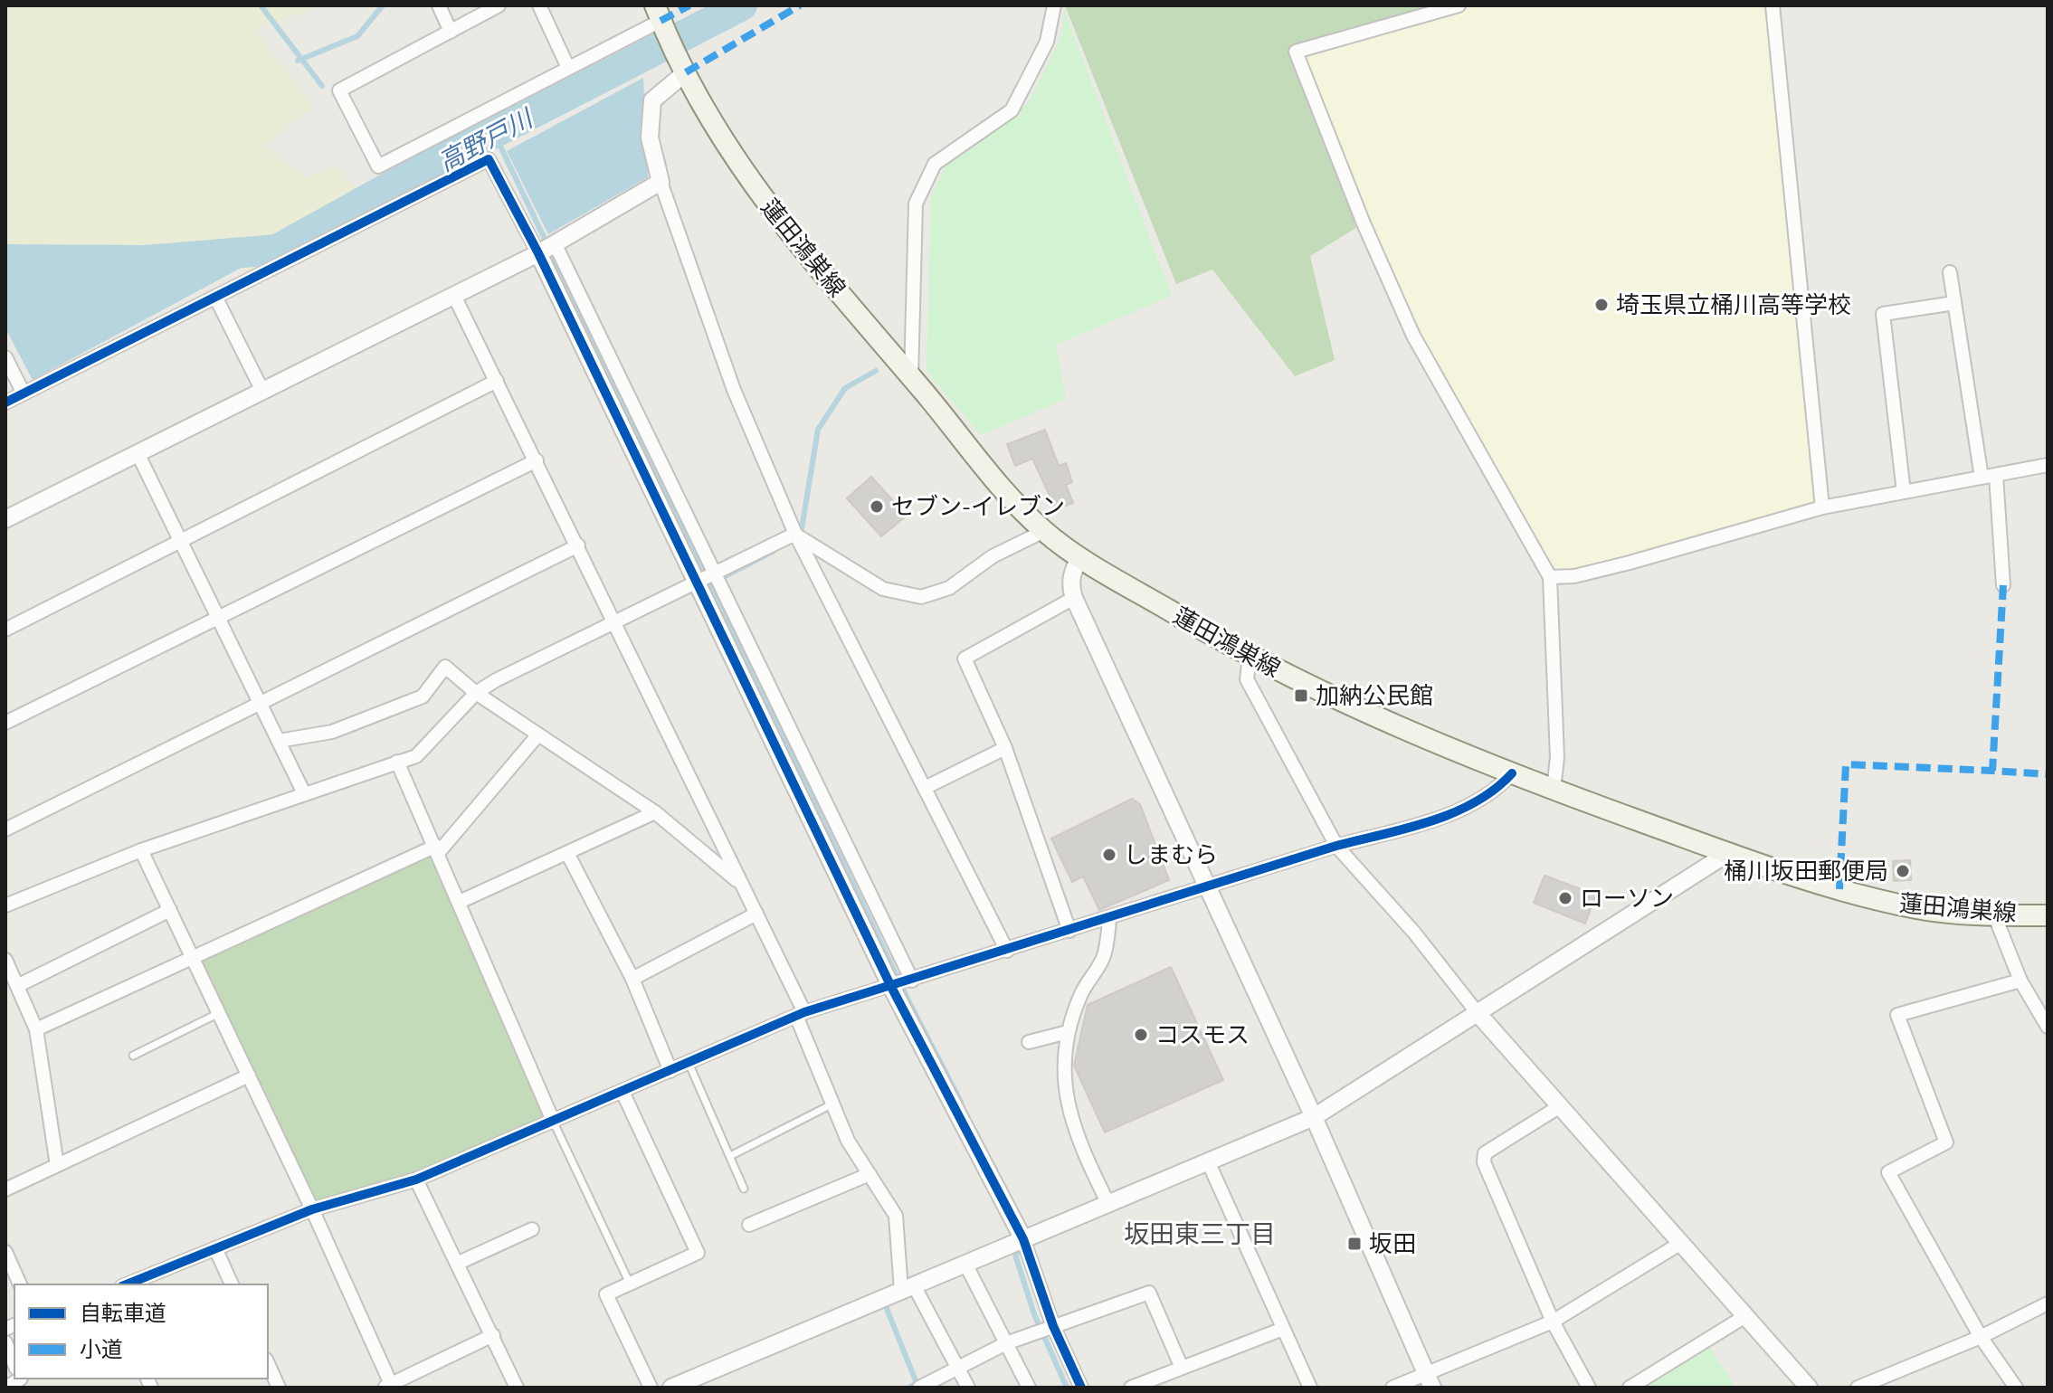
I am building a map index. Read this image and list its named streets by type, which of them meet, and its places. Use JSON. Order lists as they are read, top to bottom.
{
  "streets": {
    "main road": ["蓮田鴻巣線"]
  },
  "districts": ["坂田東三丁目"],
  "water": ["高野戸川"],
  "places": {
    "other": [
      "埼玉県立桶川高等学校",
      "セブン-イレブン",
      "しまむら",
      "桶川坂田郵便局",
      "ローソン",
      "コスモス"
    ],
    "transit": ["加納公民館", "坂田"]
  },
  "legend": ["自転車道", "小道"]
}
